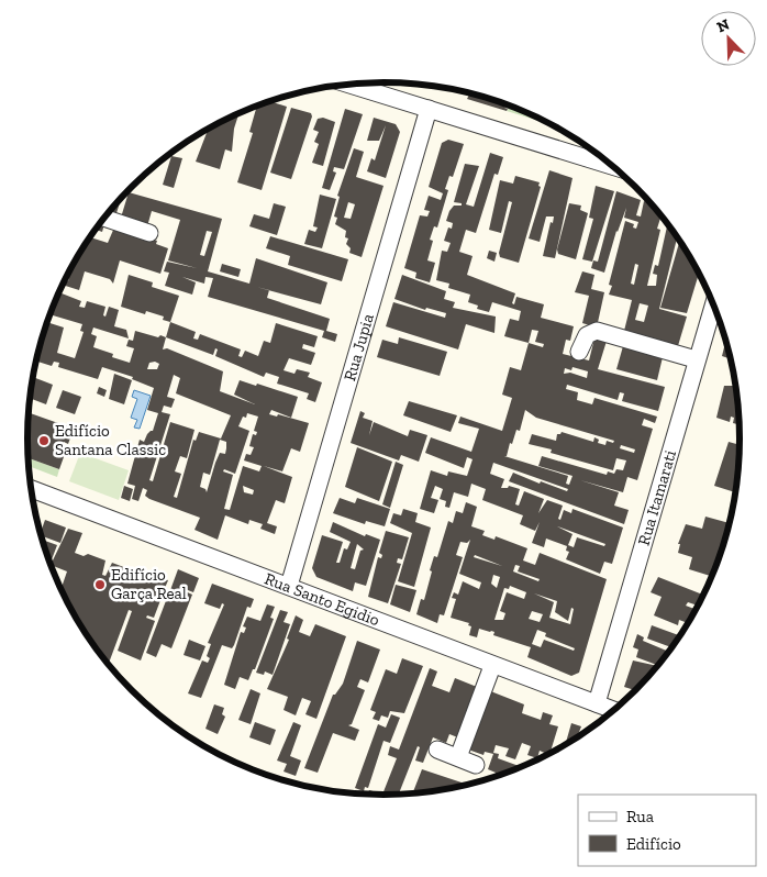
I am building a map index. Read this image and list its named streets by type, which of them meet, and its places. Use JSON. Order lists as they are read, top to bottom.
{
  "streets": {
    "street": ["Rua Jupia", "Rua Itamarati", "Rua Santo Egidio"]
  },
  "crossings": [
    ["Rua Jupia", "Rua Santo Egidio"],
    ["Rua Itamarati", "Rua Santo Egidio"]
  ],
  "places": ["Edifício Santana Classic", "Edifício Garça Real"],
  "legend": ["Rua", "Edifício"],
  "north": "top left"
}
